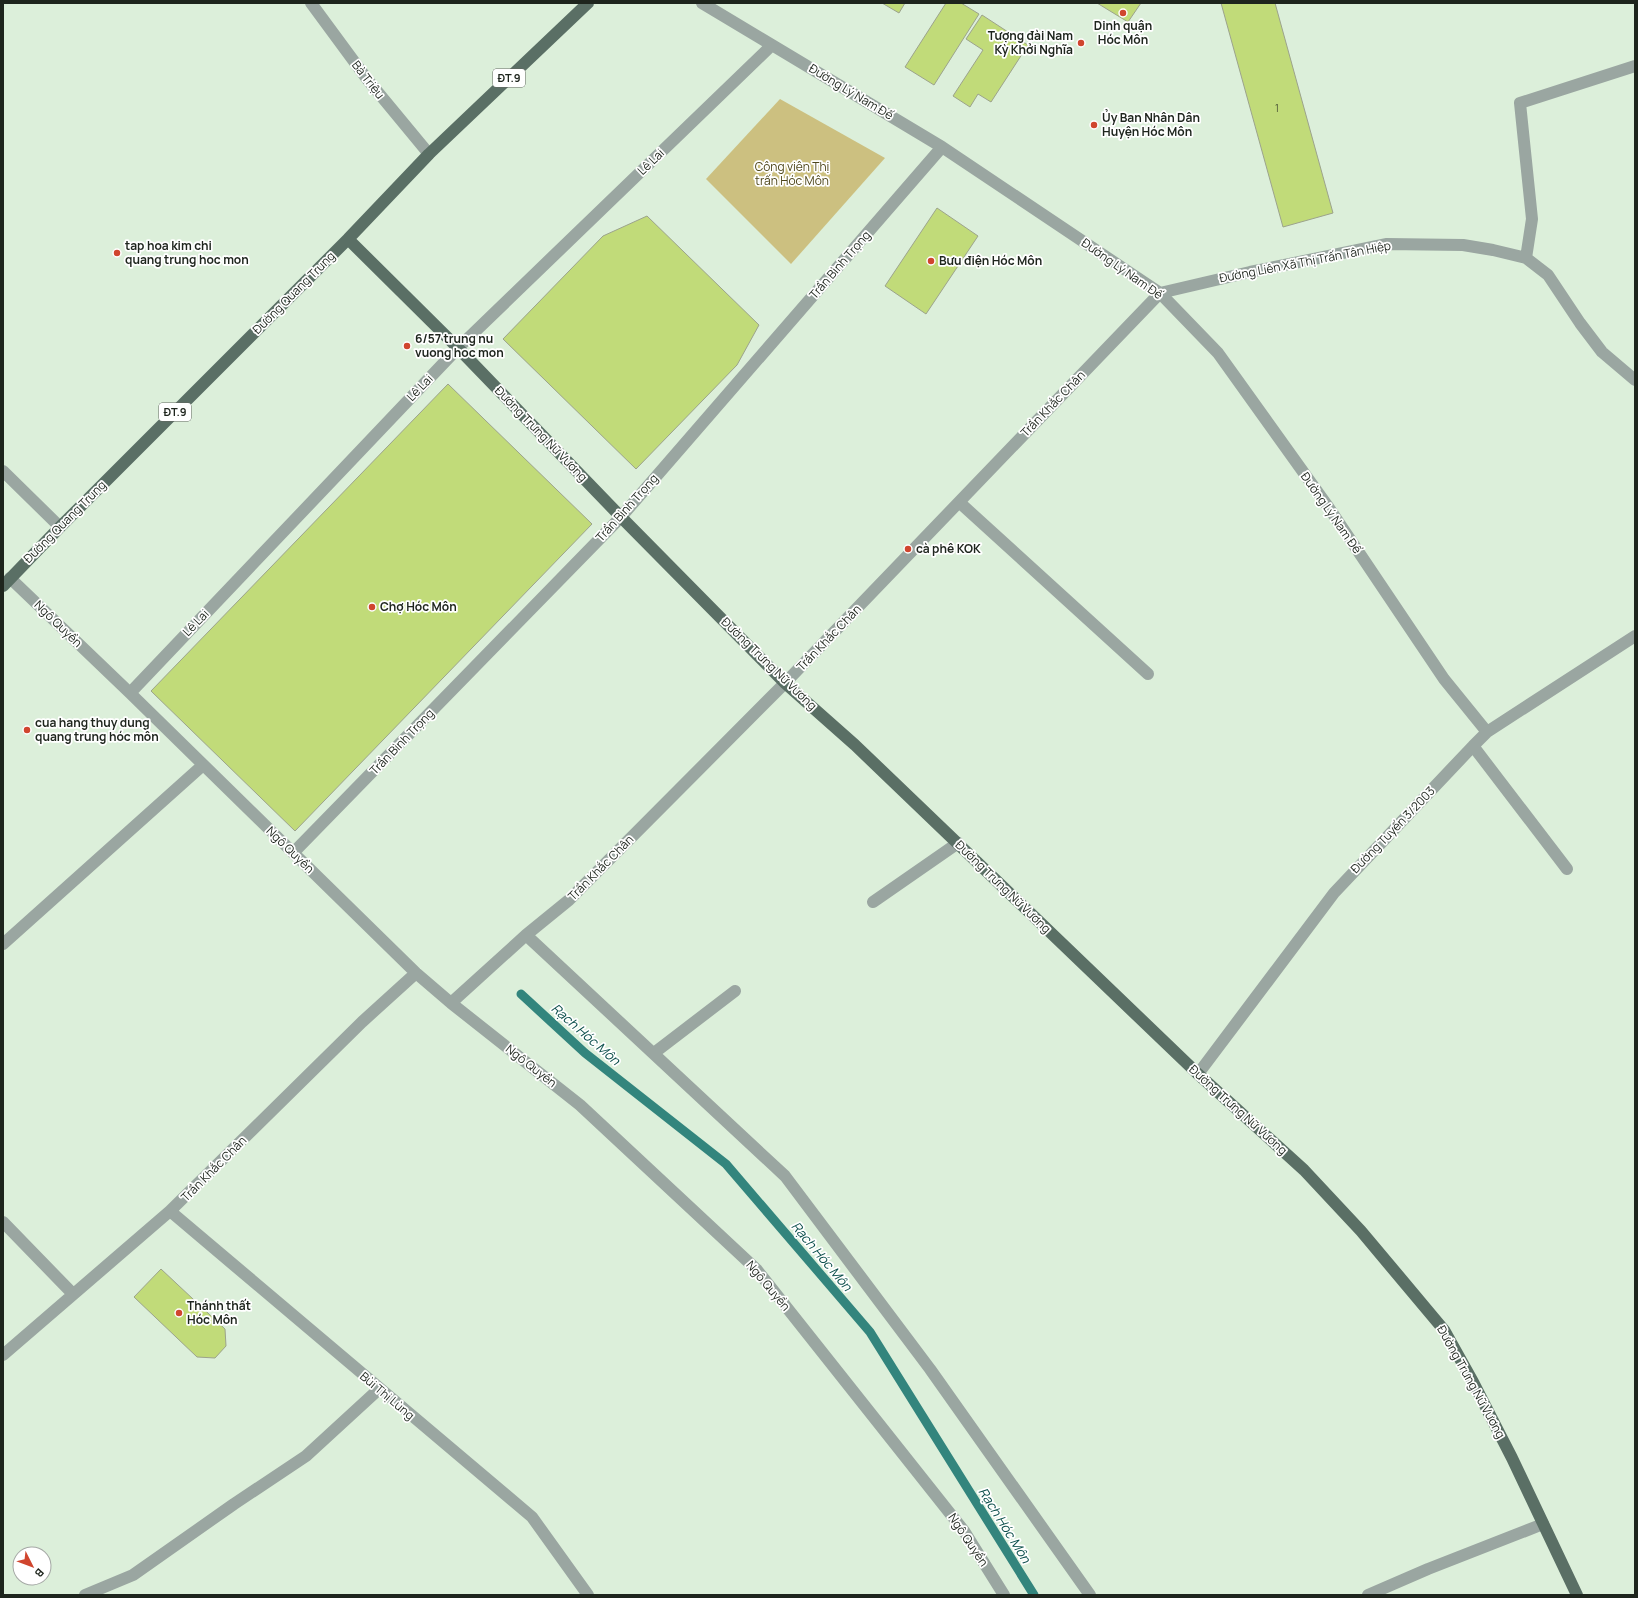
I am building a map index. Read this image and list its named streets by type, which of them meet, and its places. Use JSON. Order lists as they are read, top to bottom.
{
  "streets": {
    "main road": ["ĐT.9", "Đường Quang Trung", "Đường Trưng Nữ Vương"],
    "street": [
      "Bà Triệu",
      "Đường Lý Nam Đế",
      "Lê Lai",
      "Đường Liên Xã Thị Trấn Tân Hiệp",
      "Trần Bình Trọng",
      "Trần Khắc Chân",
      "Ngô Quyền",
      "Đường Tuyến 3/2003",
      "Bùi Thị Lùng"
    ]
  },
  "crossings": [
    ["Bà Triệu", "Đường Quang Trung"],
    ["Đường Lý Nam Đế", "Lê Lai"],
    ["Đường Lý Nam Đế", "Đường Liên Xã Thị Trấn Tân Hiệp"],
    ["Đường Lý Nam Đế", "Trần Bình Trọng"],
    ["Đường Lý Nam Đế", "Trần Khắc Chân"],
    ["Đường Lý Nam Đế", "Đường Tuyến 3/2003"],
    ["Lê Lai", "Đường Trưng Nữ Vương"],
    ["Lê Lai", "Ngô Quyền"],
    ["Đường Liên Xã Thị Trấn Tân Hiệp", "Trần Khắc Chân"],
    ["Trần Bình Trọng", "Đường Trưng Nữ Vương"],
    ["Trần Bình Trọng", "Ngô Quyền"],
    ["Đường Quang Trung", "Đường Trưng Nữ Vương"],
    ["Đường Quang Trung", "Ngô Quyền"],
    ["Trần Khắc Chân", "Đường Trưng Nữ Vương"],
    ["Trần Khắc Chân", "Ngô Quyền"],
    ["Trần Khắc Chân", "Bùi Thị Lùng"],
    ["Đường Trưng Nữ Vương", "Đường Tuyến 3/2003"]
  ],
  "water": ["Rạch Hóc Môn"],
  "parks": ["Công viên Thị trấn Hóc Môn"],
  "places": [
    "Dinh quận Hóc Môn",
    "Tượng đài Nam Kỳ Khởi Nghĩa",
    "Ủy Ban Nhân Dân Huyện Hóc Môn",
    "tap hoa kim chi quang trung hoc mon",
    "Bưu điện Hóc Môn",
    "6/57 trung nu vuong hoc mon",
    "cà phê KOK",
    "Chợ Hóc Môn",
    "cua hang thuy dung quang trung hóc môn",
    "Thánh thất Hóc Môn"
  ],
  "house_numbers": ["1"],
  "north": "bottom right"
}
